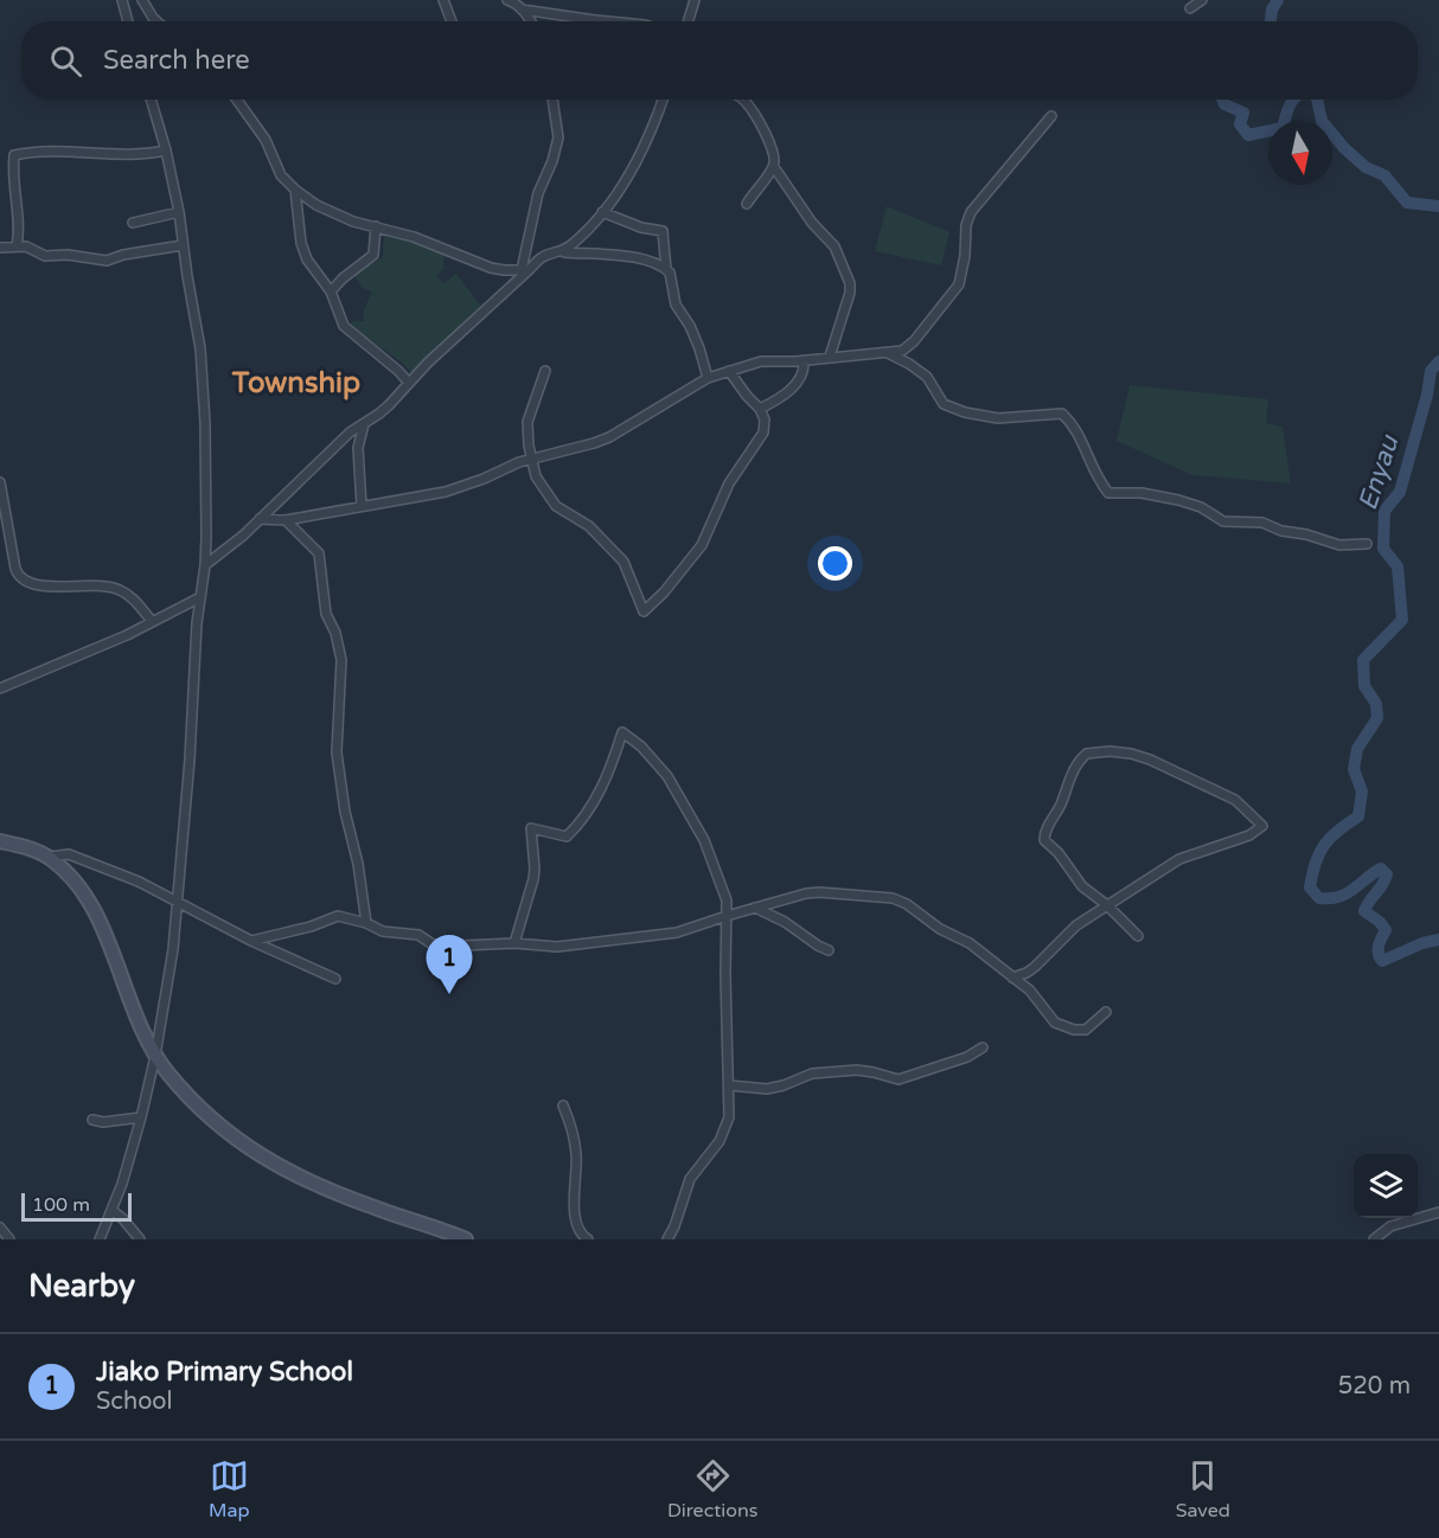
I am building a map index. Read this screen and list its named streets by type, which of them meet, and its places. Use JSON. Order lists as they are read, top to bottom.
{
  "districts": ["Township"],
  "water": ["Enyau"],
  "scale_bar": "100 m",
  "north": "bottom",
  "page": {
    "search": "Search here",
    "pins": "1",
    "scale": "100 m",
    "heading": "Nearby",
    "list": [
      {
        "mark": "1",
        "name": "Jiako Primary School",
        "note": "School",
        "value": "520 m"
      }
    ],
    "nav": ["Map", "Directions", "Saved"]
  }
}
